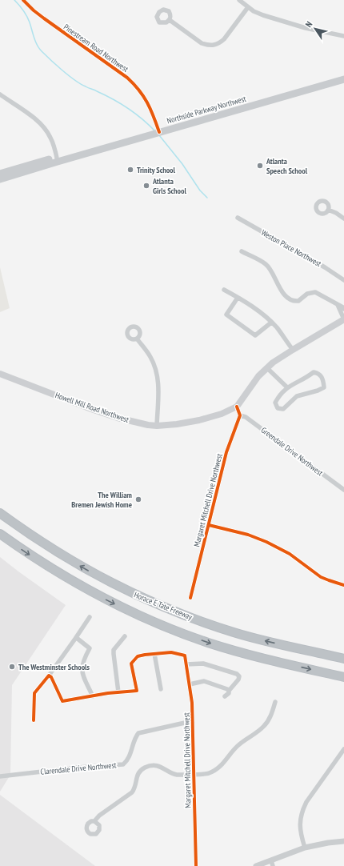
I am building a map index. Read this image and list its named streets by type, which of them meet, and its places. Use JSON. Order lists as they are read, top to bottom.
{
  "streets": {
    "highway": ["Horace E Tate Freeway"],
    "main road": ["Northside Parkway Northwest", "Howell Mill Road Northwest"],
    "street": [
      "Pinestream Road Northwest",
      "Weston Place Northwest",
      "Greendale Drive Northwest",
      "Margaret Mitchell Drive Northwest",
      "Clarendale Drive Northwest"
    ]
  },
  "crossings": [
    ["Pinestream Road Northwest", "Northside Parkway Northwest"],
    ["Greendale Drive Northwest", "Margaret Mitchell Drive Northwest"],
    ["Margaret Mitchell Drive Northwest", "Clarendale Drive Northwest"]
  ],
  "places": [
    "Atlanta Speech School",
    "Trinity School",
    "Atlanta Girls School",
    "The William Bremen Jewish Home",
    "The Westminster Schools"
  ],
  "north": "top left"
}
